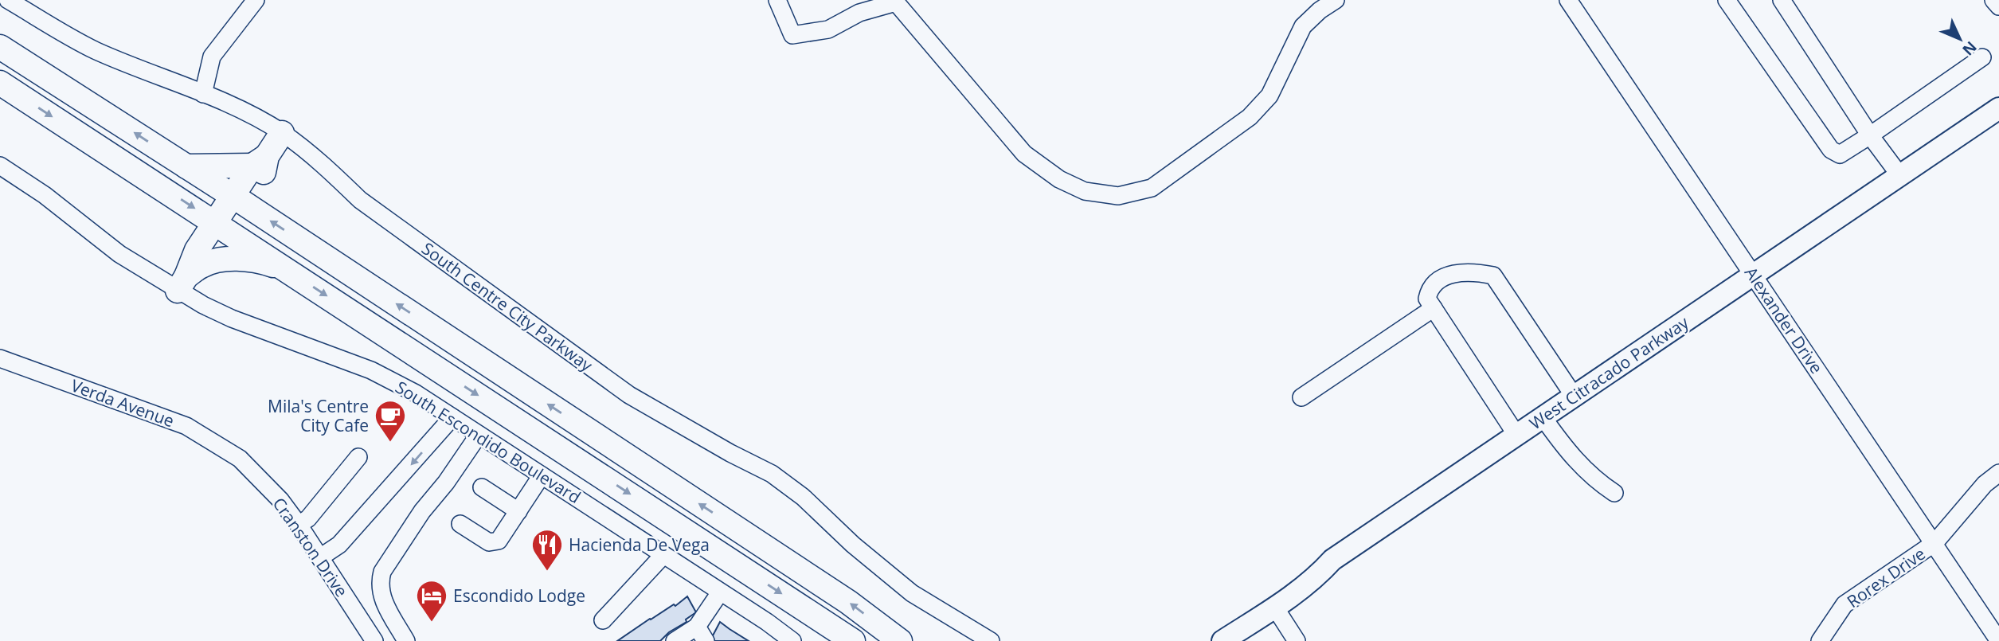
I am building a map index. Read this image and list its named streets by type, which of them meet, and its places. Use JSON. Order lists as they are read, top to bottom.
{
  "streets": {
    "main road": ["West Citracado Parkway"],
    "street": [
      "South Centre City Parkway",
      "Alexander Drive",
      "Verda Avenue",
      "South Escondido Boulevard",
      "Cranston Drive",
      "Rorex Drive"
    ]
  },
  "crossings": [
    ["Alexander Drive", "West Citracado Parkway"],
    ["Alexander Drive", "Rorex Drive"],
    ["Verda Avenue", "Cranston Drive"]
  ],
  "places": {
    "cafe": ["Mila's Centre City Cafe"],
    "restaurant": ["Hacienda De Vega"],
    "hotel": ["Escondido Lodge"]
  },
  "north": "bottom right"
}
